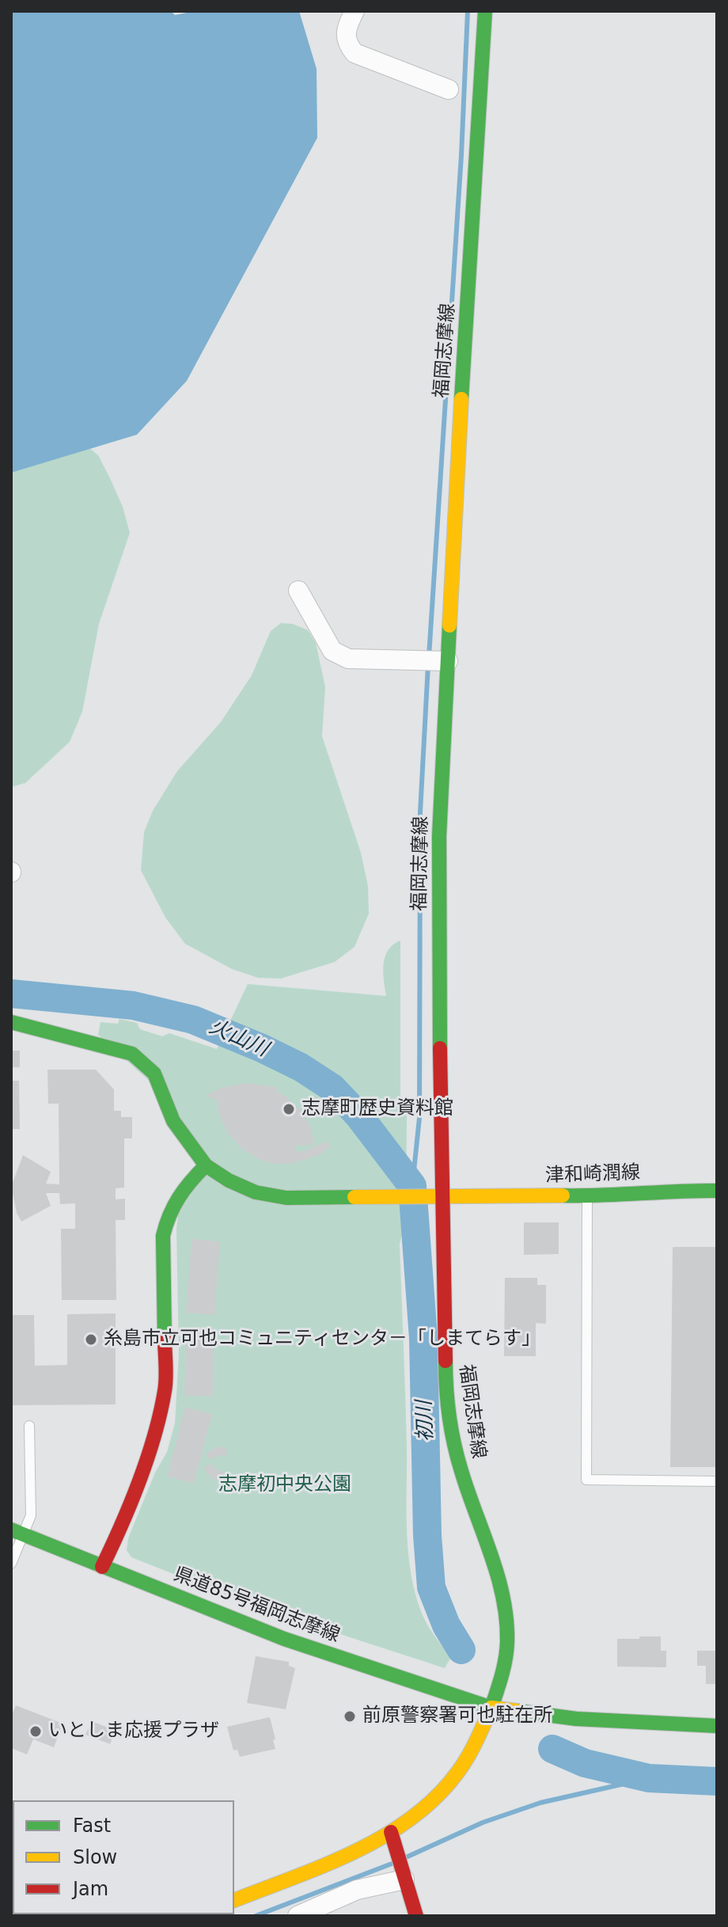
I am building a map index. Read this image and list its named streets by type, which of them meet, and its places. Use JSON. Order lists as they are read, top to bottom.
{
  "streets": {
    "main road": ["福岡志摩線", "津和崎潤線", "県道85号福岡志摩線"]
  },
  "crossings": [
    ["福岡志摩線", "津和崎潤線"],
    ["福岡志摩線", "県道85号福岡志摩線"]
  ],
  "water": ["火山川", "初川"],
  "parks": ["志摩初中央公園"],
  "places": [
    "志摩町歴史資料館",
    "糸島市立可也コミュニティセンタ－「しまてらす」",
    "前原警察署可也駐在所",
    "いとしま応援プラザ"
  ],
  "legend": ["Fast", "Slow", "Jam"]
}
